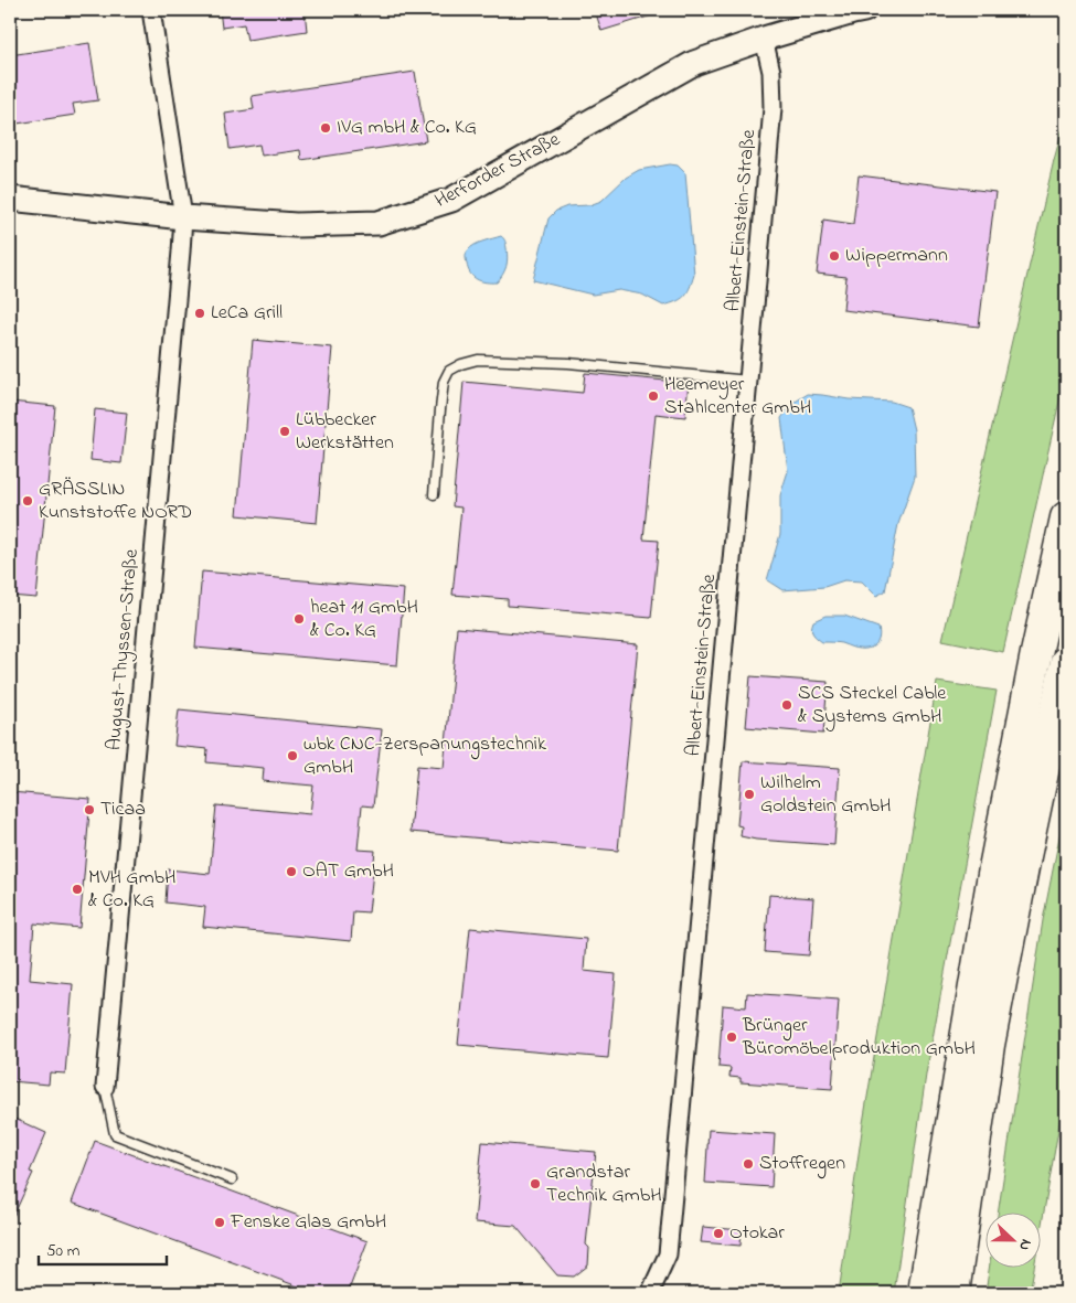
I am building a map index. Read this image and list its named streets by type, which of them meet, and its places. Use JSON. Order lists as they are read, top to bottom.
{
  "streets": {
    "street": ["Herforder Straße", "Albert-Einstein-Straße", "August-Thyssen-Straße"]
  },
  "crossings": [
    ["Herforder Straße", "Albert-Einstein-Straße"],
    ["Herforder Straße", "August-Thyssen-Straße"]
  ],
  "places": [
    "IVG mbH & Co. KG",
    "Wippermann",
    "LeCa Grill",
    "Heemeyer Stahlcenter GmbH",
    "Lübbecker Werkstätten",
    "GRÄSSLIN Kunststoffe NORD",
    "heat 11 GmbH & Co. KG",
    "SCS Steckel Cable & Systems GmbH",
    "wbk CNC-Zerspanungstechnik GmbH",
    "Wilhelm Goldstein GmbH",
    "Ticaa",
    "OAT GmbH",
    "MVH GmbH & Co. KG",
    "Brünger Büromöbelproduktion GmbH",
    "Stoffregen",
    "Grandstar Technik GmbH",
    "Fenske Glas GmbH",
    "Otokar"
  ],
  "scale_bar": "50 m",
  "north": "right"
}
